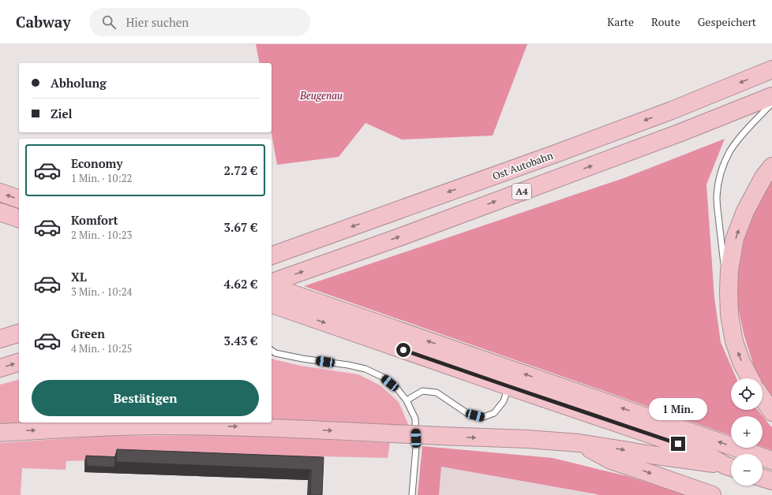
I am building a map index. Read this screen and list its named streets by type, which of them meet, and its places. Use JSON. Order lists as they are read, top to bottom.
{
  "streets": {
    "highway": ["Ost Autobahn", "A4"]
  },
  "parks": ["Beugenau"],
  "page": {
    "header": "Cabway",
    "search": "Hier suchen",
    "nav": ["Karte", "Route", "Gespeichert"],
    "banner": ["Abholung", "Ziel"],
    "list": [
      {
        "name": "Economy",
        "note": "1 Min. · 10:22",
        "value": "2.72 €"
      },
      {
        "name": "Komfort",
        "note": "2 Min. · 10:23",
        "value": "3.67 €"
      },
      {
        "name": "XL",
        "note": "3 Min. · 10:24",
        "value": "4.62 €"
      },
      {
        "name": "Green",
        "note": "4 Min. · 10:25",
        "value": "3.43 €"
      }
    ],
    "buttons": "Bestätigen",
    "map_buttons": ["+", "−"],
    "bubble": "1 Min."
  }
}
